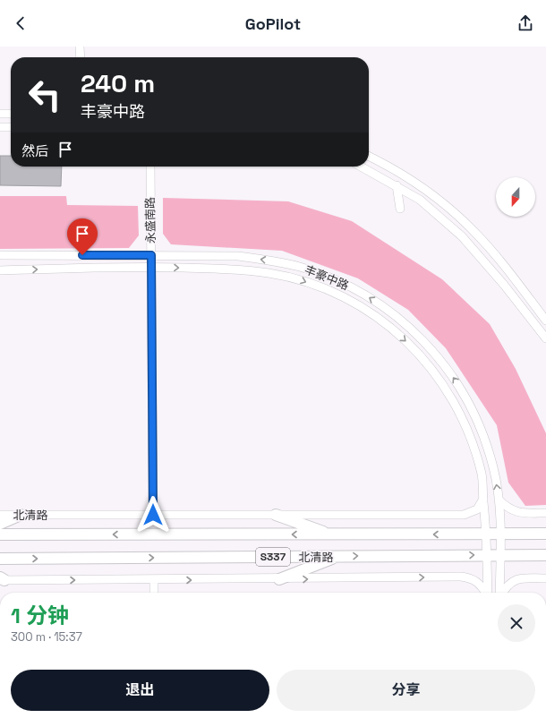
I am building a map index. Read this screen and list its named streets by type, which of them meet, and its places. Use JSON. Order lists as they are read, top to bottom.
{
  "streets": {
    "main road": ["北清路", "S337"],
    "street": ["永盛南路", "丰豪中路"]
  },
  "crossings": [
    ["永盛南路", "丰豪中路"],
    ["永盛南路", "北清路"],
    ["丰豪中路", "北清路"]
  ],
  "north": "bottom",
  "page": {
    "header": "GoPilot",
    "turn": ["240 m", "丰豪中路"],
    "then": "然后",
    "heading": ["1 分钟", "300 m · 15:37"],
    "buttons": ["退出", "分享"]
  }
}
